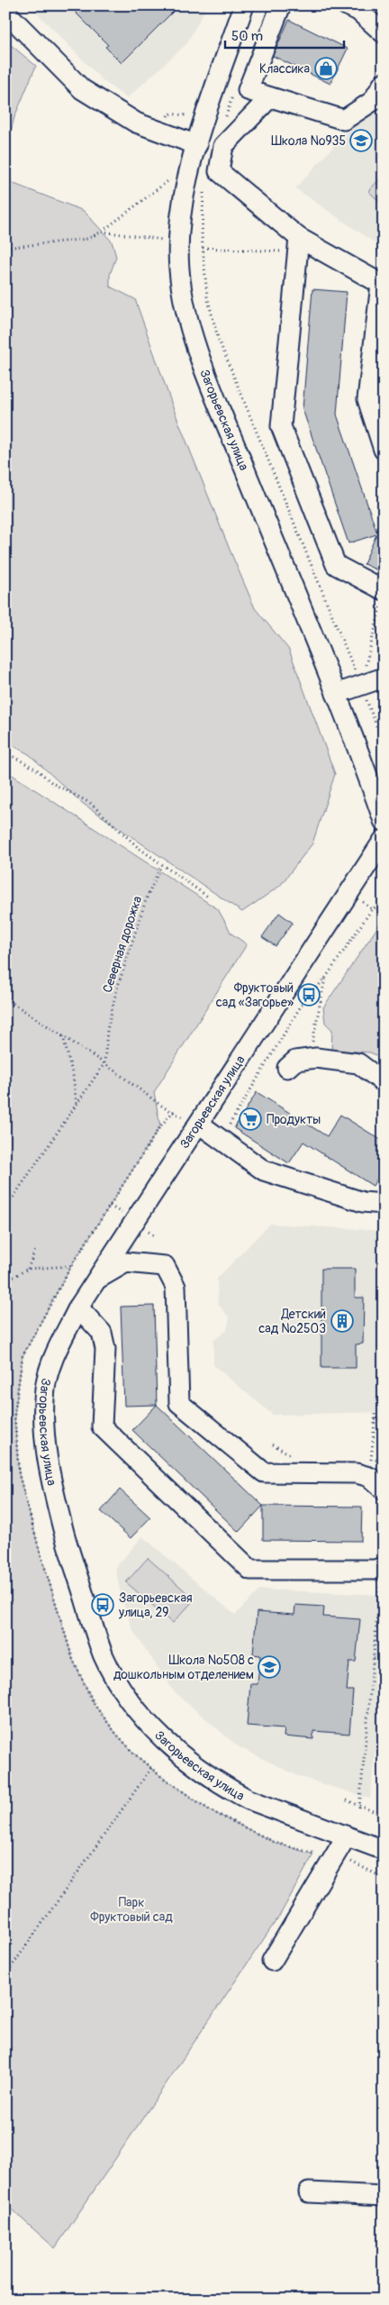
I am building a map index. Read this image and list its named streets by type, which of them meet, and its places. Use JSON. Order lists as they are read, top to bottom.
{
  "streets": {
    "street": ["Загорьевская улица"],
    "path": ["Северная дорожка"]
  },
  "parks": ["Парк Фруктовый сад"],
  "places": {
    "shop": ["Классика"],
    "school or university": ["Школа №935", "Школа №508 с дошкольным отделением"],
    "bus stop": ["Фруктовый сад «Загорье»", "Загорьевская улица, 29"],
    "supermarket": ["Продукты"],
    "building": ["Детский сад №2503"]
  },
  "scale_bar": "50 m"
}
